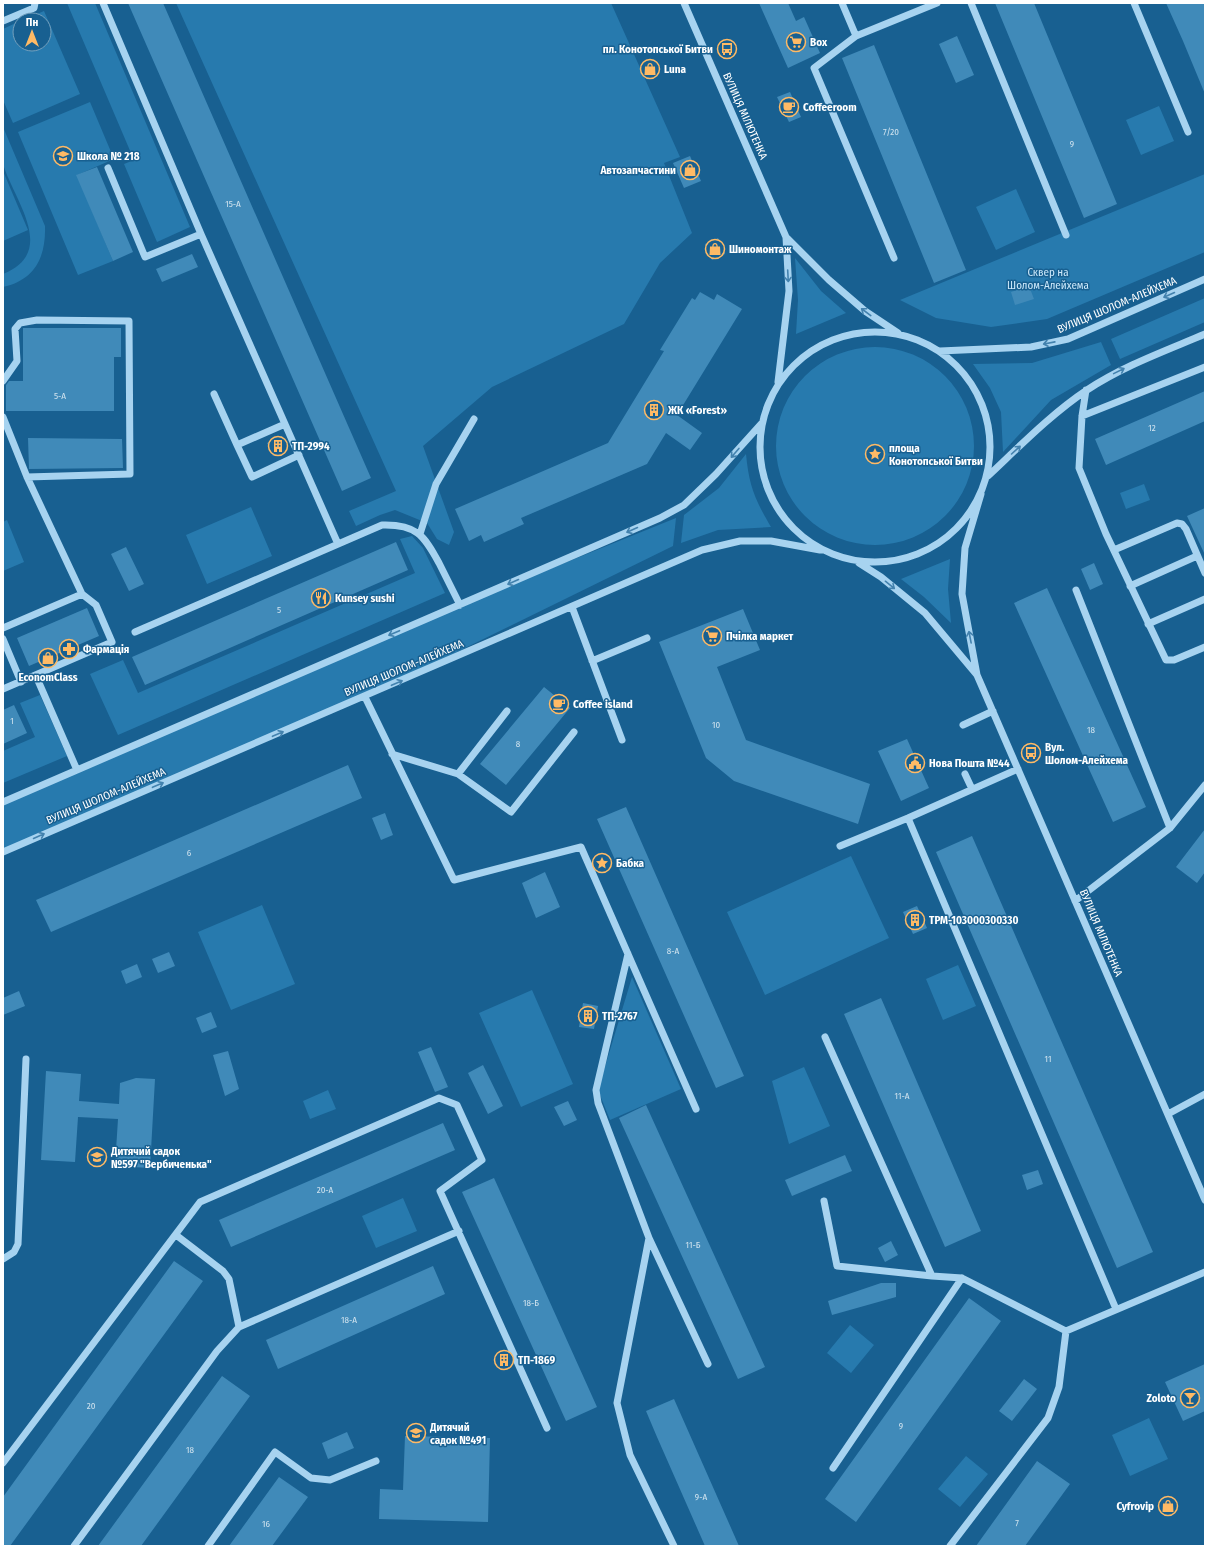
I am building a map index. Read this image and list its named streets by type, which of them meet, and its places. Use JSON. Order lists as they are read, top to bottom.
{
  "streets": {
    "street": ["ВУЛИЦЯ МІЛЮТЕНКА", "ВУЛИЦЯ ШОЛОМ-АЛЕЙХЕМА"]
  },
  "parks": ["Сквер на Шолом-Алейхема"],
  "places": {
    "supermarket": ["Box", "Пчілка маркет"],
    "bus stop": ["пл. Конотопської Битви", "Вул. Шолом-Алейхема"],
    "shop": [
      "Luna",
      "Автозапчастини",
      "Шиномонтаж",
      "EconomClass",
      "Cyfrovip"
    ],
    "cafe": ["Coffeeroom", "Coffee island"],
    "school or university": ["Школа № 218", "Дитячий садок №597 \"Вербиченька\"", "Дитячий садок №491"],
    "building": [
      "ЖК «Forest»",
      "ТП-2994",
      "ТРМ-103000300330",
      "ТП-2767",
      "ТП-1869"
    ],
    "place": ["площа Конотопської Битви", "Бабка"],
    "restaurant": ["Kunsey sushi"],
    "pharmacy": ["Фармація"],
    "public building": ["Нова Пошта №44"],
    "bar": ["Zoloto"]
  },
  "house_numbers": [
    "7/20",
    "9",
    "15-А",
    "5-А",
    "12",
    "5",
    "1",
    "10",
    "18",
    "8",
    "6",
    "8-А",
    "11",
    "11-А",
    "20-А",
    "11-Б",
    "18-Б",
    "18-А",
    "20",
    "9",
    "18",
    "9-А",
    "7",
    "16"
  ],
  "north": "top"
}
